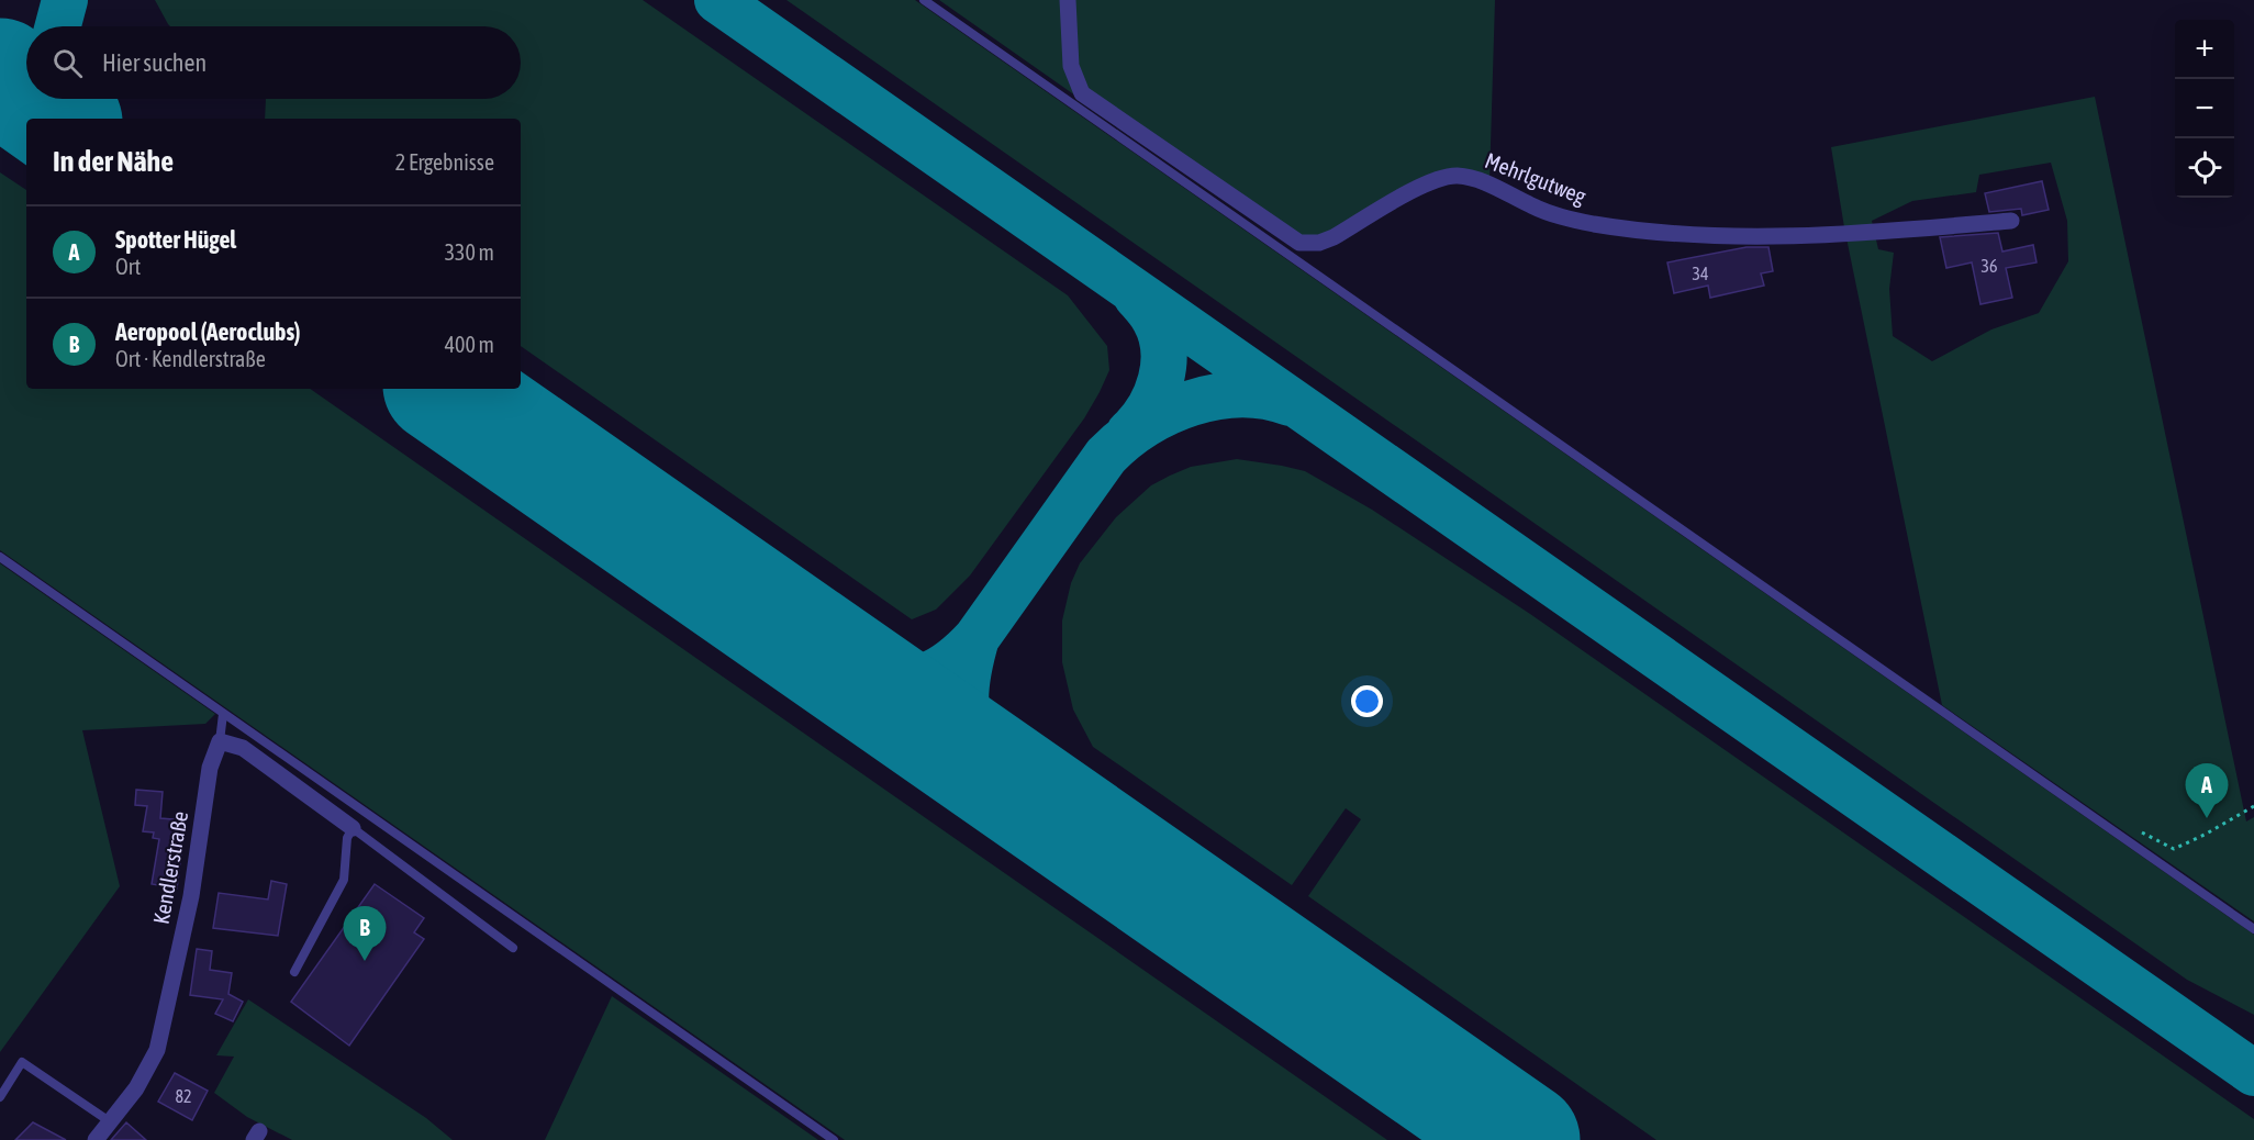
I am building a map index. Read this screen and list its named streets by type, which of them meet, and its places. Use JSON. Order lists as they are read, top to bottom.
{
  "streets": {
    "street": ["Mehrlgutweg", "Kendlerstraße"]
  },
  "house_numbers": ["36", "34", "82"],
  "page": {
    "map_buttons": ["+", "−"],
    "search": "Hier suchen",
    "heading": ["In der Nähe", "2 Ergebnisse"],
    "list": [
      {
        "mark": "A",
        "name": "Spotter Hügel",
        "note": "Ort",
        "value": "330 m"
      },
      {
        "mark": "B",
        "name": "Aeropool (Aeroclubs)",
        "note": "Ort · Kendlerstraße",
        "value": "400 m"
      }
    ],
    "pins": ["A", "B"]
  }
}
